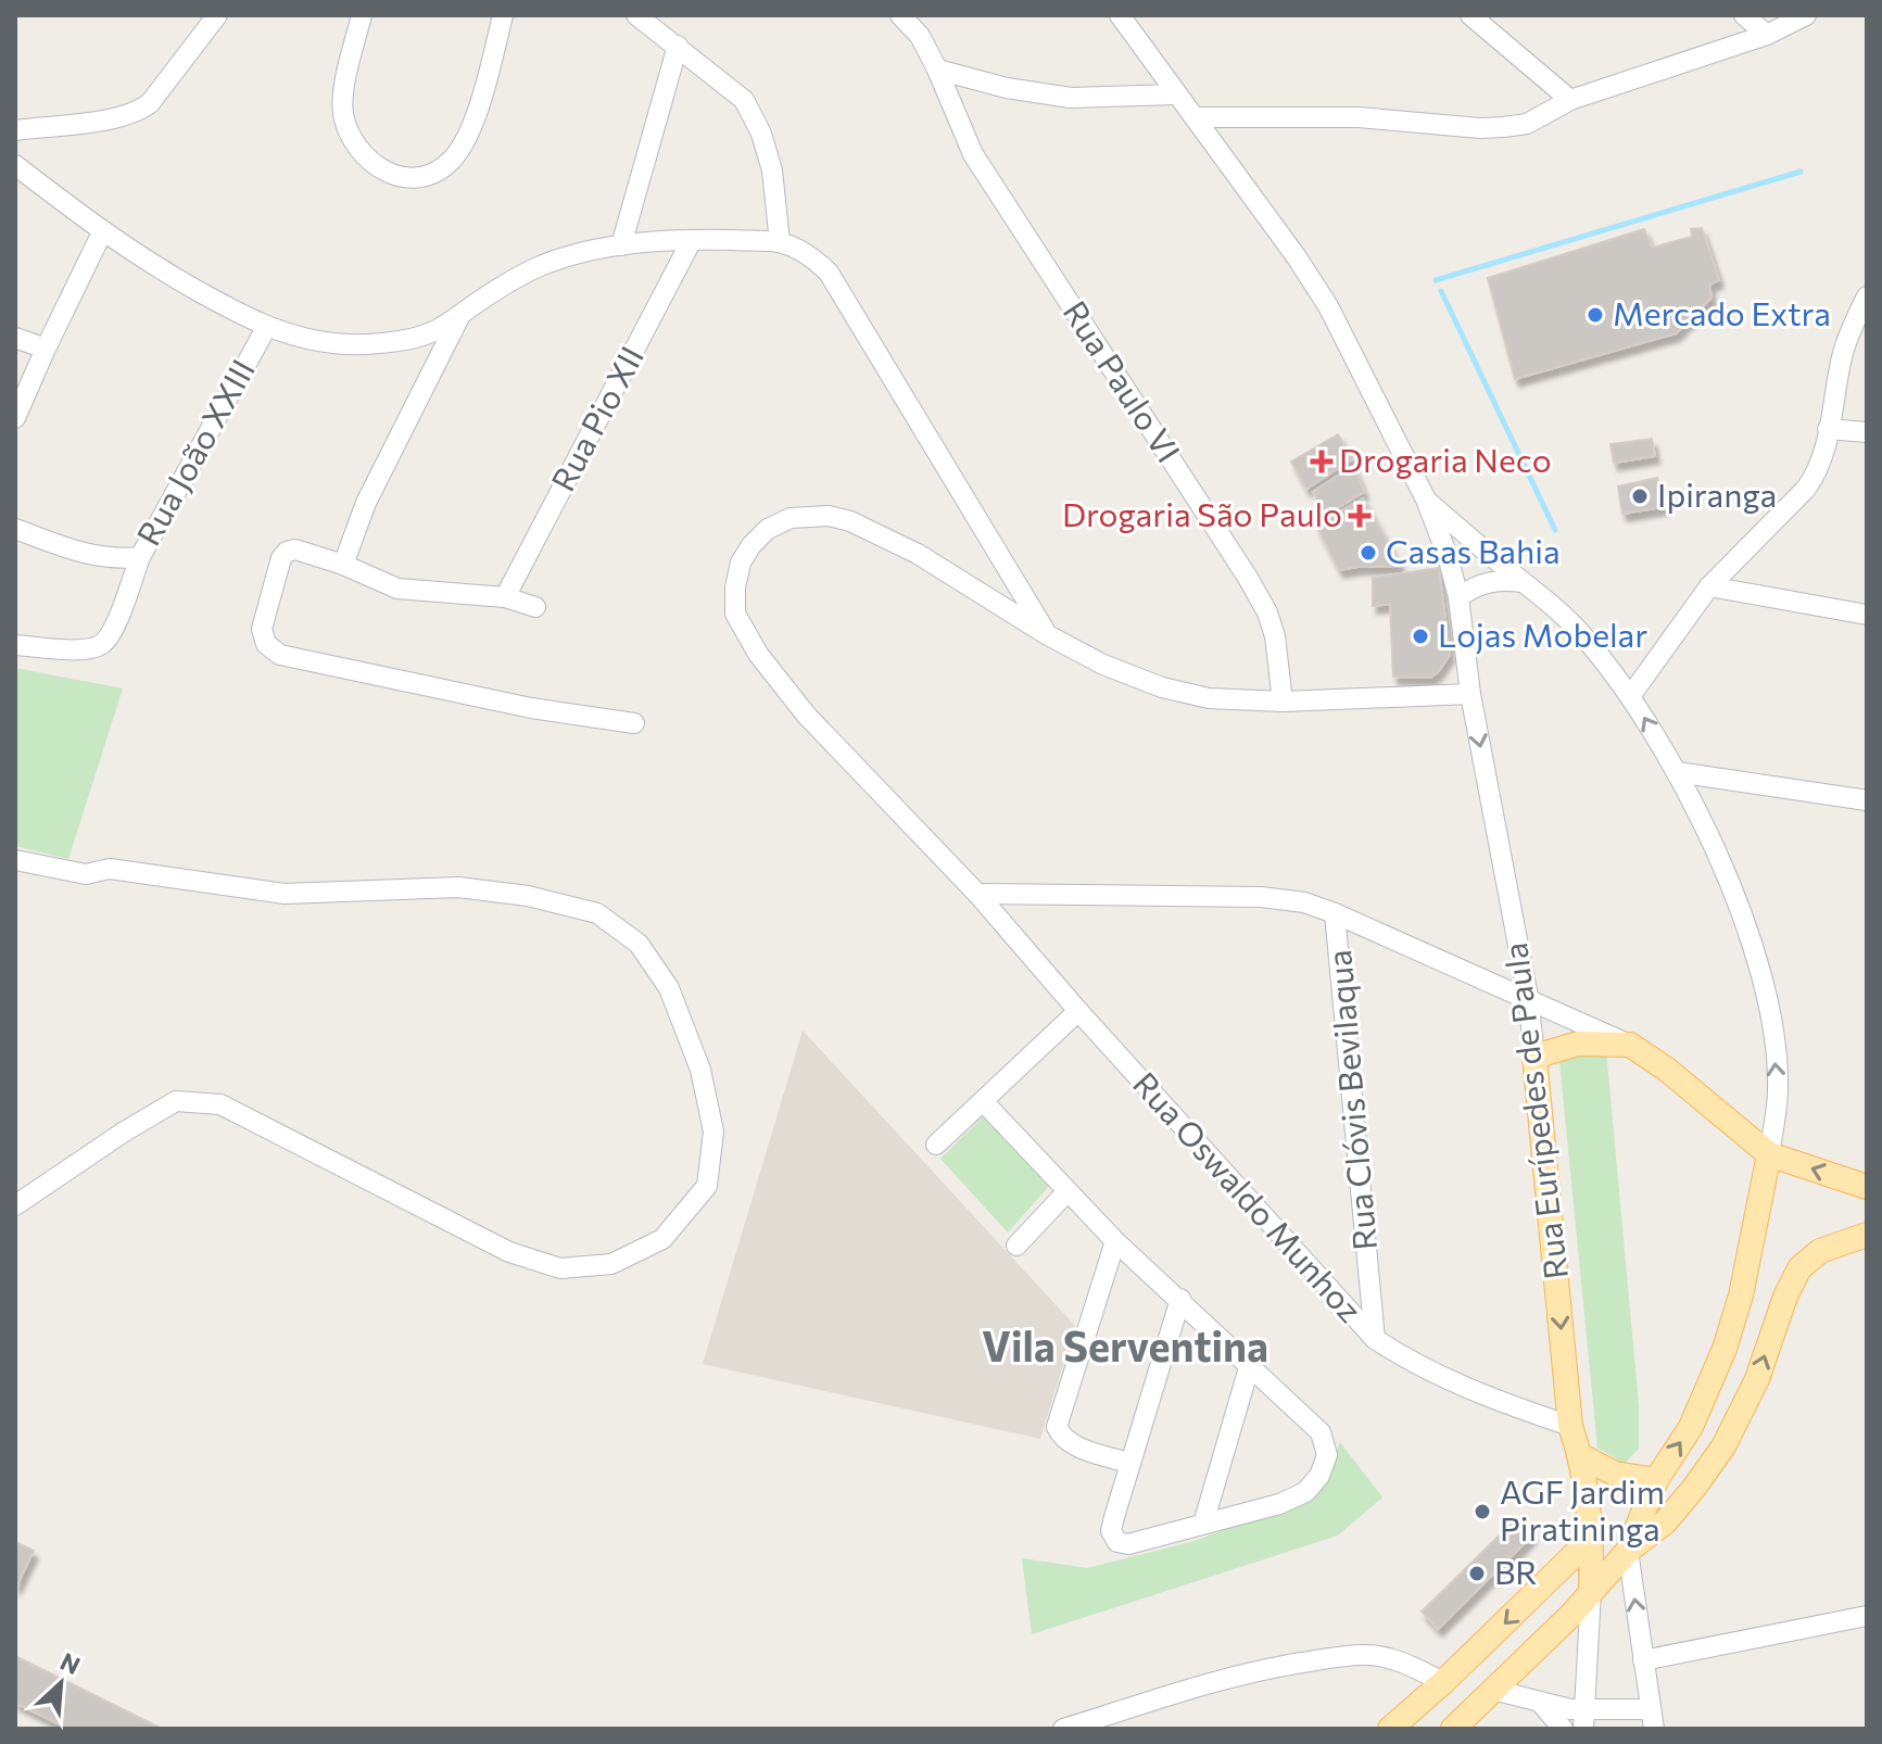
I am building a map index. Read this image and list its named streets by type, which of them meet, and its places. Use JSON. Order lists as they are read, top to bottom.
{
  "streets": {
    "main road": ["Rua Eurípedes de Paula"],
    "street": [
      "Rua Paulo VI",
      "Rua Pio XII",
      "Rua João XXIII",
      "Rua Clóvis Bevilaqua",
      "Rua Oswaldo Munhoz"
    ]
  },
  "crossings": [
    ["Rua Paulo VI", "Rua Oswaldo Munhoz"],
    ["Rua Clóvis Bevilaqua", "Rua Oswaldo Munhoz"],
    ["Rua Eurípedes de Paula", "Rua Oswaldo Munhoz"]
  ],
  "one_way": ["Rua Eurípedes de Paula"],
  "districts": ["Vila Serventina"],
  "places": {
    "other": [
      "Mercado Extra",
      "Ipiranga",
      "Casas Bahia",
      "Lojas Mobelar",
      "AGF Jardim Piratininga",
      "BR"
    ],
    "health": ["Drogaria Neco", "Drogaria São Paulo"]
  },
  "north": "top right"
}
